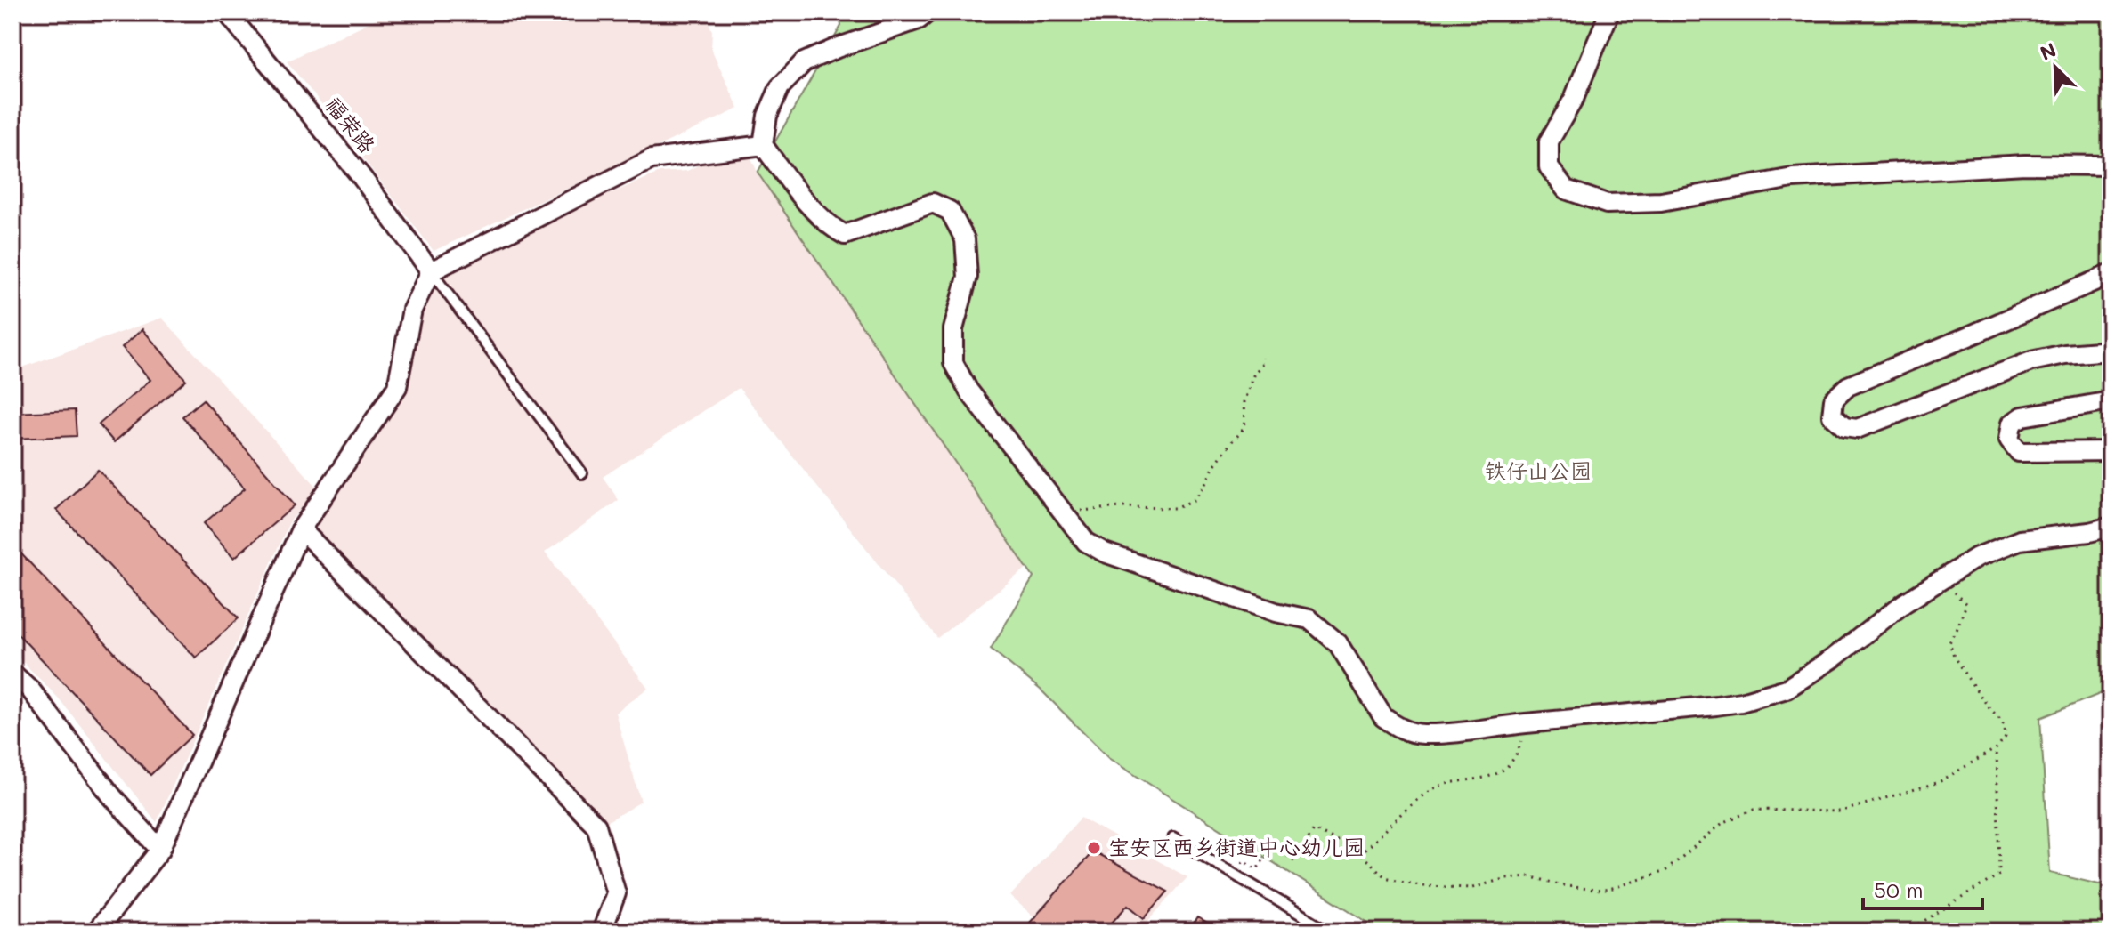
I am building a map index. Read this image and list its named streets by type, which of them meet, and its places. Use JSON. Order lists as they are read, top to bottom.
{
  "streets": {
    "street": ["福荣路"]
  },
  "parks": ["铁仔山公园"],
  "places": ["宝安区西乡街道中心幼儿园"],
  "scale_bar": "50 m",
  "north": "top left"
}
